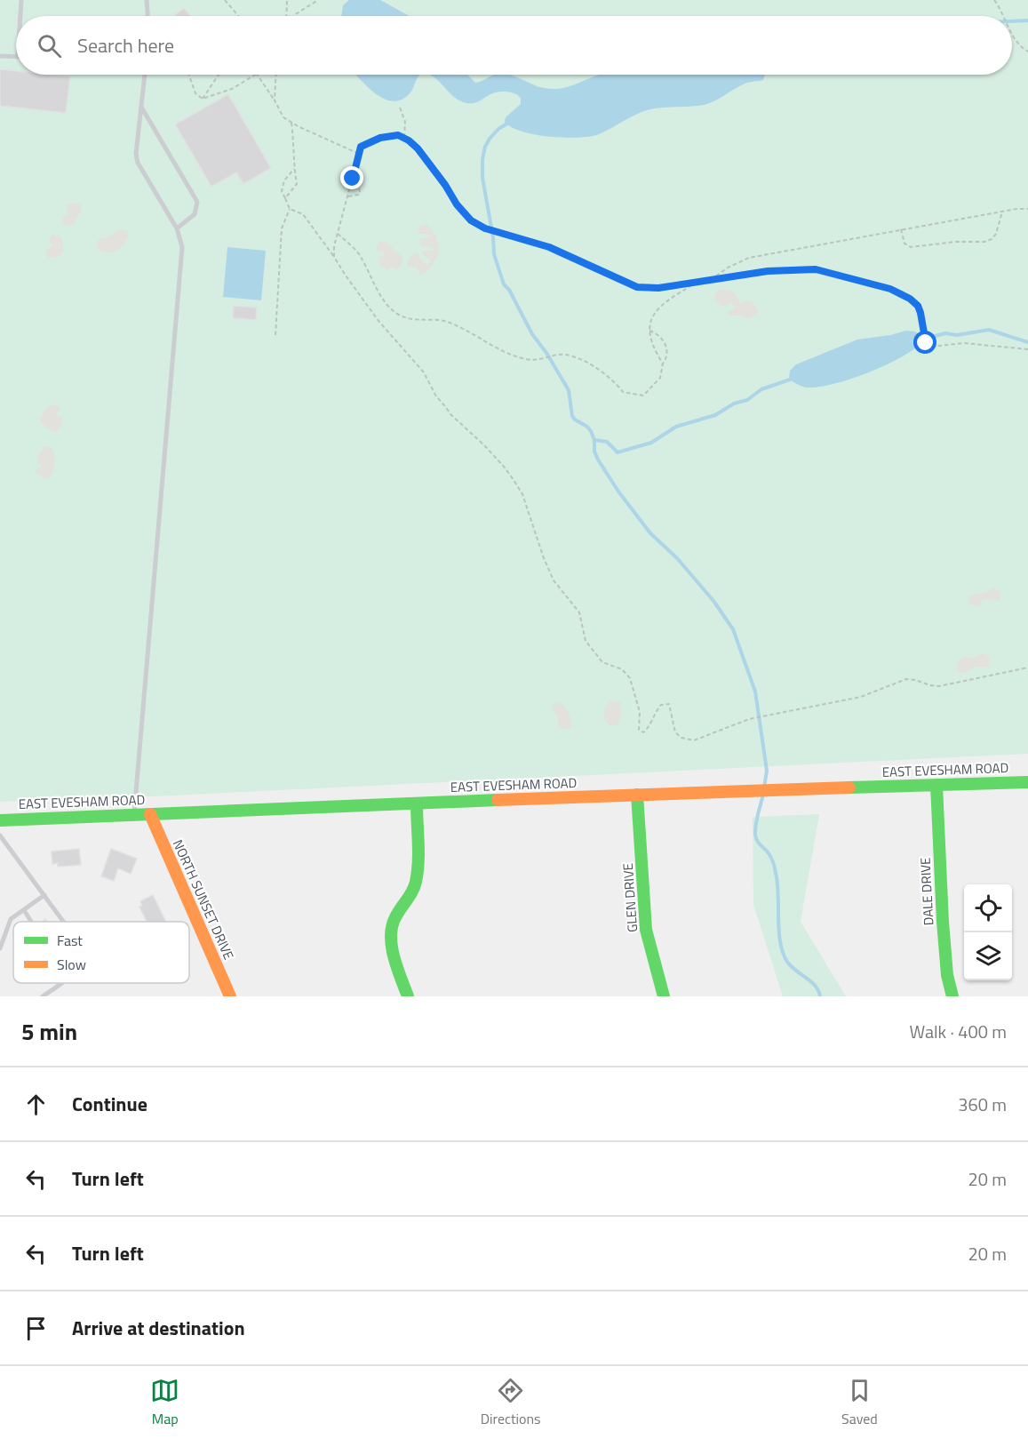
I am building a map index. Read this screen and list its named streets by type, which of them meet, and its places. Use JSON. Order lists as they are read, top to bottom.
{
  "streets": {
    "main road": [
      "EAST EVESHAM ROAD",
      "DALE DRIVE",
      "GLEN DRIVE",
      "NORTH SUNSET DRIVE"
    ]
  },
  "crossings": [
    ["EAST EVESHAM ROAD", "DALE DRIVE"],
    ["EAST EVESHAM ROAD", "GLEN DRIVE"],
    ["EAST EVESHAM ROAD", "NORTH SUNSET DRIVE"]
  ],
  "legend": ["Fast", "Slow"],
  "page": {
    "search": "Search here",
    "heading": ["5 min", "Walk · 400 m"],
    "list": [
      ["Continue", "360 m"],
      ["Turn left", "20 m"],
      ["Turn left", "20 m"],
      "Arrive at destination"
    ],
    "nav": ["Map", "Directions", "Saved"]
  }
}
